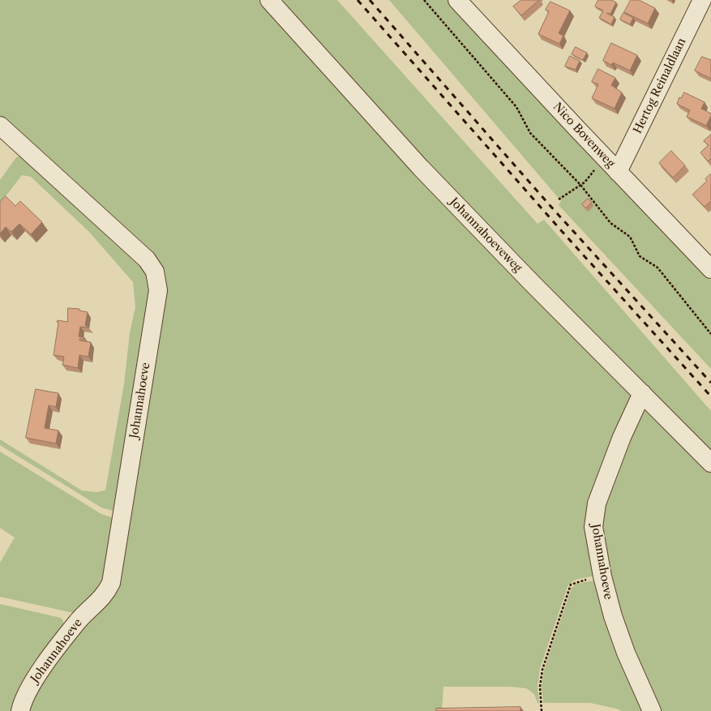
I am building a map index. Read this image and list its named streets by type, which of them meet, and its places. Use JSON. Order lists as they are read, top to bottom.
{
  "streets": {
    "street": [
      "Hertog Reinaldlaan",
      "Nico Bovenweg",
      "Johannahoeveweg",
      "Johannahoeve"
    ]
  },
  "crossings": [
    ["Hertog Reinaldlaan", "Nico Bovenweg"],
    ["Johannahoeveweg", "Johannahoeve"]
  ]
}
